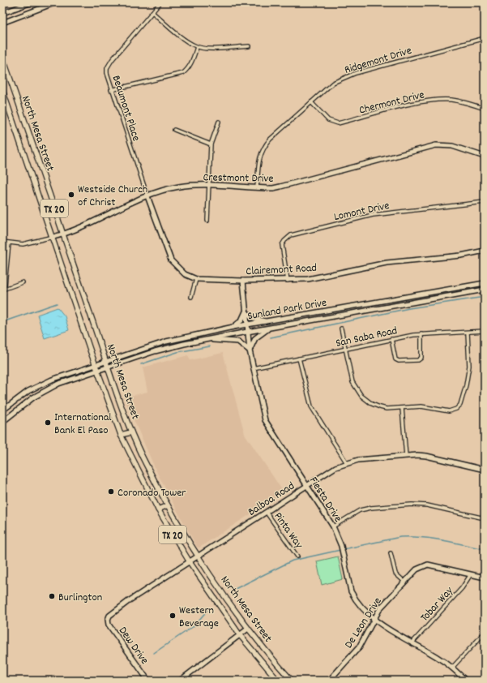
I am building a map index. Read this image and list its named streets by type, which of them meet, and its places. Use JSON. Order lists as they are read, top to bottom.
{
  "streets": {
    "main road": ["North Mesa Street", "TX 20"],
    "street": [
      "Ridgemont Drive",
      "Chermont Drive",
      "Beaumont Place",
      "Crestmont Drive",
      "Lomont Drive",
      "Clairemont Road",
      "Sunland Park Drive",
      "San Saba Road",
      "Balboa Road",
      "Fiesta Drive",
      "Pinta Way",
      "Tobar Way",
      "De Leon Drive",
      "Dew Drive"
    ]
  },
  "crossings": [
    ["Ridgemont Drive", "Chermont Drive"],
    ["Ridgemont Drive", "Crestmont Drive"],
    ["Beaumont Place", "Crestmont Drive"],
    ["Beaumont Place", "Clairemont Road"],
    ["North Mesa Street", "Crestmont Drive"],
    ["North Mesa Street", "Sunland Park Drive"],
    ["North Mesa Street", "Balboa Road"],
    ["Crestmont Drive", "Clairemont Road"],
    ["Lomont Drive", "Clairemont Road"],
    ["Clairemont Road", "Fiesta Drive"],
    ["Sunland Park Drive", "Fiesta Drive"],
    ["San Saba Road", "Fiesta Drive"],
    ["Balboa Road", "Fiesta Drive"],
    ["Balboa Road", "Pinta Way"],
    ["Balboa Road", "Dew Drive"],
    ["Fiesta Drive", "Tobar Way"],
    ["Fiesta Drive", "De Leon Drive"],
    ["Tobar Way", "De Leon Drive"]
  ],
  "places": [
    "Westside Church of Christ",
    "International Bank El Paso",
    "Coronado Tower",
    "Burlington",
    "Western Beverage"
  ]
}
